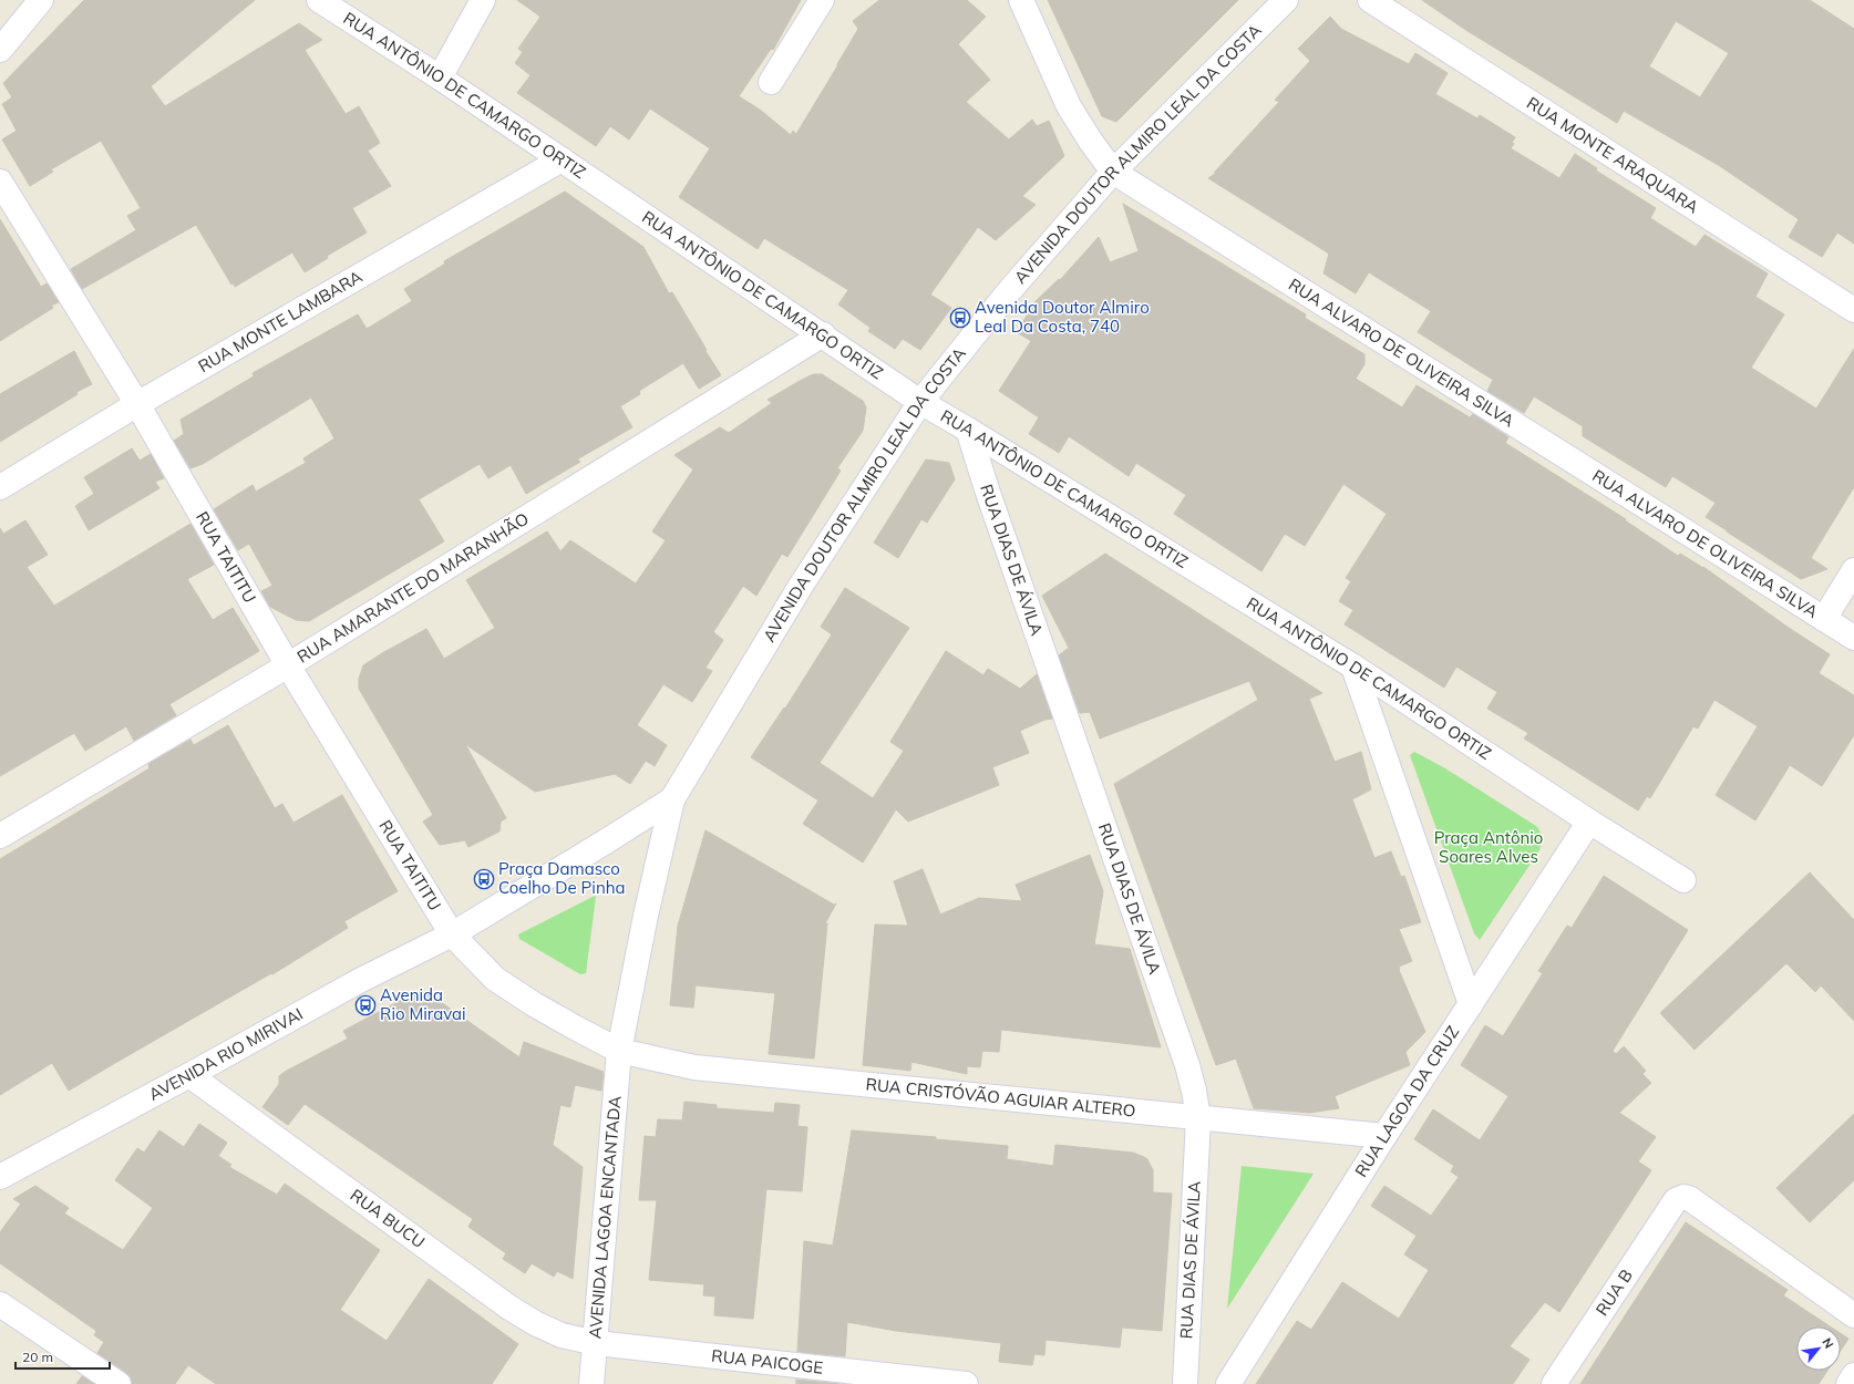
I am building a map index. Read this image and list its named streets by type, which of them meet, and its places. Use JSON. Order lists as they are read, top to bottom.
{
  "streets": {
    "street": [
      "RUA ANTÔNIO DE CAMARGO ORTIZ",
      "AVENIDA DOUTOR ALMIRO LEAL DA COSTA",
      "RUA MONTE ARAQUARA",
      "RUA MONTE LAMBARA",
      "RUA ALVARO DE OLIVEIRA SILVA",
      "RUA TAITITU",
      "RUA DIAS DE ÁVILA",
      "RUA AMARANTE DO MARANHÃO",
      "AVENIDA RIO MIRIVAI",
      "RUA CRISTÓVÃO AGUIAR ALTERO",
      "RUA LAGOA DA CRUZ",
      "AVENIDA LAGOA ENCANTADA",
      "RUA BUCU",
      "RUA B",
      "RUA PAICOGE"
    ]
  },
  "crossings": [
    ["RUA ANTÔNIO DE CAMARGO ORTIZ", "AVENIDA DOUTOR ALMIRO LEAL DA COSTA"],
    ["RUA ANTÔNIO DE CAMARGO ORTIZ", "RUA MONTE LAMBARA"],
    ["RUA ANTÔNIO DE CAMARGO ORTIZ", "RUA DIAS DE ÁVILA"],
    ["RUA ANTÔNIO DE CAMARGO ORTIZ", "RUA AMARANTE DO MARANHÃO"],
    ["RUA ANTÔNIO DE CAMARGO ORTIZ", "RUA LAGOA DA CRUZ"],
    ["AVENIDA DOUTOR ALMIRO LEAL DA COSTA", "RUA ALVARO DE OLIVEIRA SILVA"],
    ["AVENIDA DOUTOR ALMIRO LEAL DA COSTA", "AVENIDA RIO MIRIVAI"],
    ["AVENIDA DOUTOR ALMIRO LEAL DA COSTA", "AVENIDA LAGOA ENCANTADA"],
    ["RUA MONTE LAMBARA", "RUA TAITITU"],
    ["RUA TAITITU", "RUA AMARANTE DO MARANHÃO"],
    ["RUA TAITITU", "AVENIDA RIO MIRIVAI"],
    ["RUA TAITITU", "RUA CRISTÓVÃO AGUIAR ALTERO"],
    ["RUA TAITITU", "AVENIDA LAGOA ENCANTADA"],
    ["RUA DIAS DE ÁVILA", "RUA CRISTÓVÃO AGUIAR ALTERO"],
    ["AVENIDA RIO MIRIVAI", "AVENIDA LAGOA ENCANTADA"],
    ["AVENIDA RIO MIRIVAI", "RUA BUCU"],
    ["RUA CRISTÓVÃO AGUIAR ALTERO", "RUA LAGOA DA CRUZ"],
    ["RUA CRISTÓVÃO AGUIAR ALTERO", "AVENIDA LAGOA ENCANTADA"],
    ["AVENIDA LAGOA ENCANTADA", "RUA BUCU"],
    ["AVENIDA LAGOA ENCANTADA", "RUA PAICOGE"],
    ["RUA BUCU", "RUA PAICOGE"]
  ],
  "parks": ["Praça Antônio Soares Alves"],
  "places": {
    "bus stop": ["Avenida Doutor Almiro Leal Da Costa, 740", "Praça Damasco Coelho De Pinha", "Avenida Rio Miravai"]
  },
  "scale_bar": "20 m",
  "north": "top right"
}
